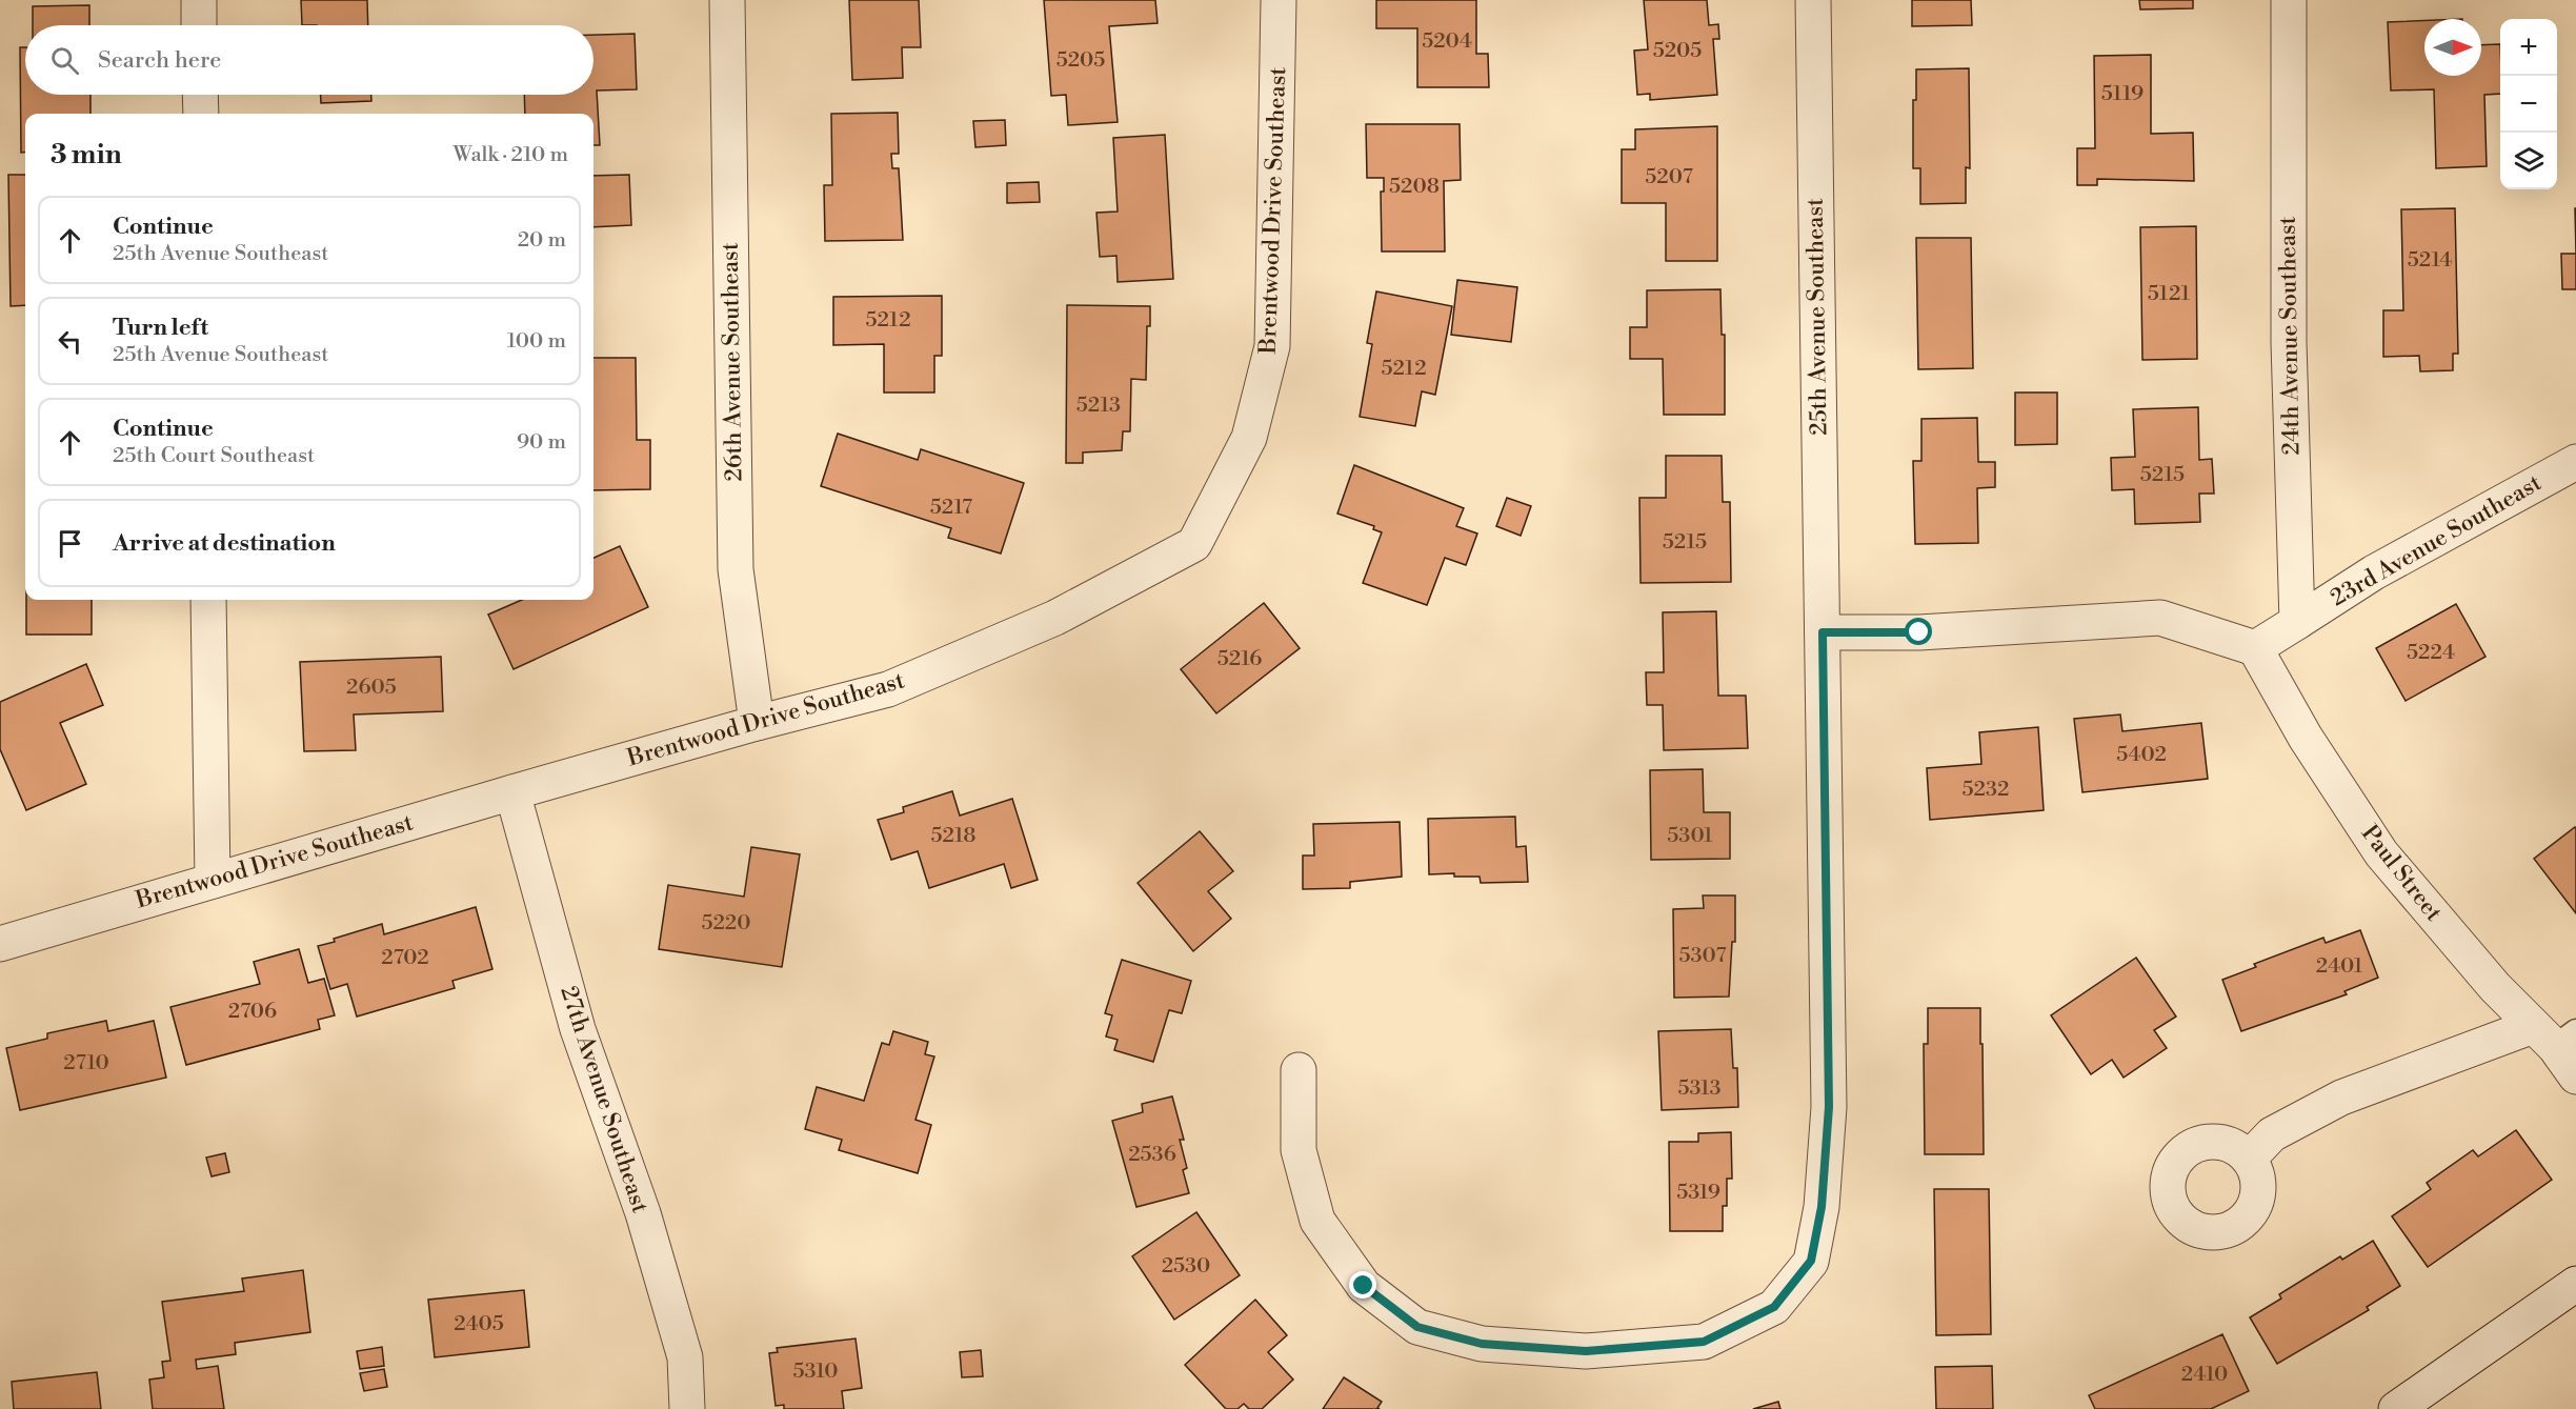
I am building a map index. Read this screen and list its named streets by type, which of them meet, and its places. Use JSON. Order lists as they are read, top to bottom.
{
  "streets": {
    "street": [
      "Brentwood Drive Southeast",
      "25th Avenue Southeast",
      "24th Avenue Southeast",
      "26th Avenue Southeast",
      "23rd Avenue Southeast",
      "Paul Street",
      "27th Avenue Southeast"
    ]
  },
  "crossings": [
    ["Brentwood Drive Southeast", "26th Avenue Southeast"],
    ["Brentwood Drive Southeast", "27th Avenue Southeast"],
    ["24th Avenue Southeast", "23rd Avenue Southeast"]
  ],
  "house_numbers": [
    "5204",
    "5205",
    "5205",
    "5119",
    "5207",
    "5208",
    "5214",
    "5121",
    "5212",
    "5212",
    "5213",
    "5215",
    "5217",
    "5215",
    "5224",
    "5216",
    "2605",
    "5402",
    "5232",
    "5218",
    "5301",
    "5220",
    "5307",
    "2702",
    "2401",
    "2706",
    "2710",
    "5313",
    "2536",
    "5319",
    "2530",
    "2405",
    "5310",
    "2410"
  ],
  "north": "right",
  "page": {
    "map_buttons": ["+", "−"],
    "search": "Search here",
    "heading": ["3 min", "Walk · 210 m"],
    "list": [
      ["Continue", "25th Avenue Southeast", "20 m"],
      ["Turn left", "25th Avenue Southeast", "100 m"],
      ["Continue", "25th Court Southeast", "90 m"],
      "Arrive at destination"
    ]
  }
}
